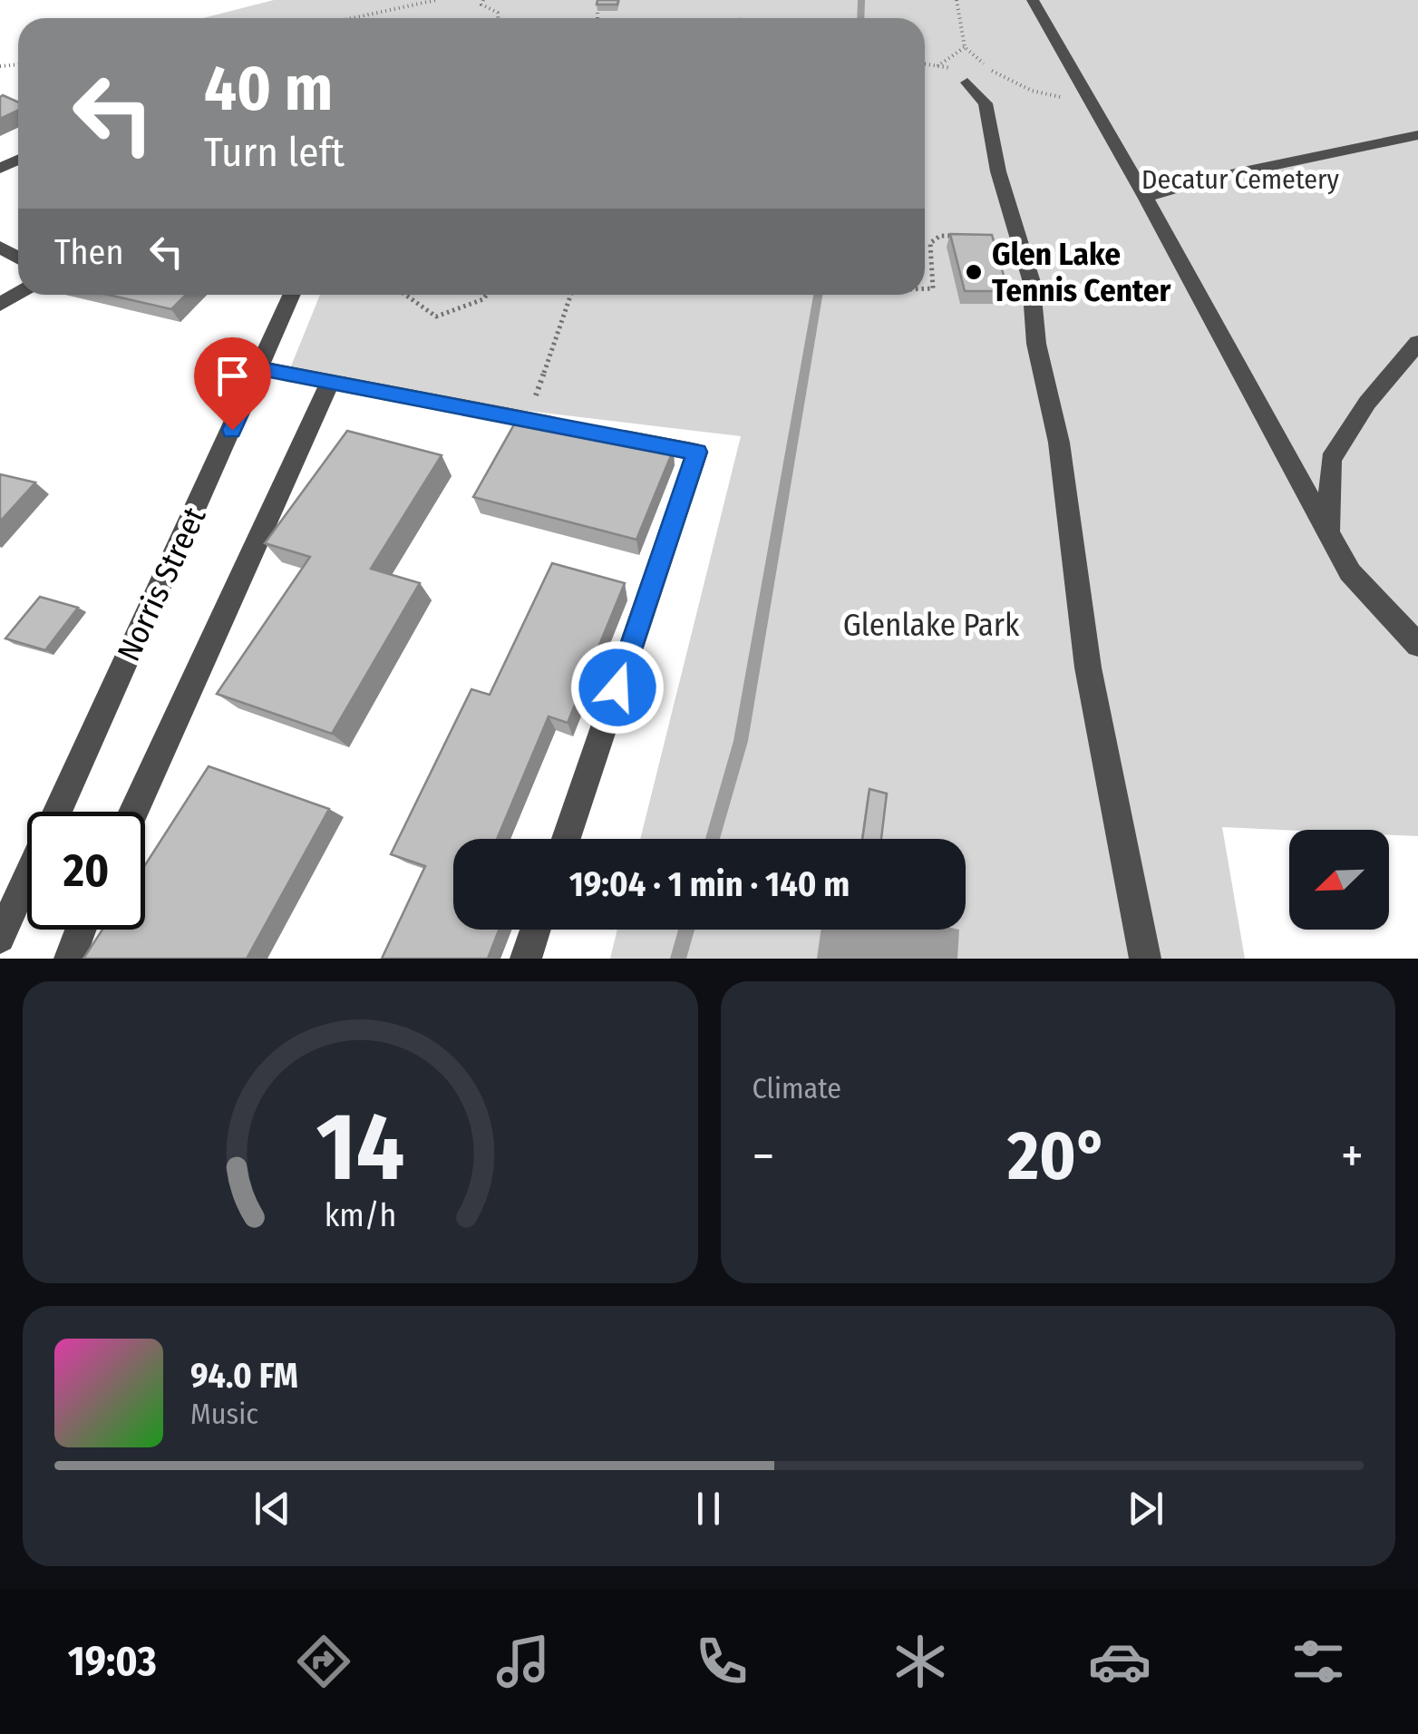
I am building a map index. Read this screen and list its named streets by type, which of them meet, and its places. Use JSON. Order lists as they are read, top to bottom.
{
  "streets": {
    "street": ["Norris Street"]
  },
  "parks": ["Decatur Cemetery", "Glenlake Park"],
  "places": ["Glen Lake Tennis Center"],
  "north": "bottom left",
  "page": {
    "turn": ["40 m", "Turn left"],
    "then": "Then",
    "limit": "20",
    "trip": "19:04 · 1 min · 140 m",
    "tile": "Climate",
    "heat": ["−", "20°", "+"],
    "song": ["94.0 FM", "Music"],
    "tabs": "19:03",
    "gauge": ["14", "km/h"]
  }
}
